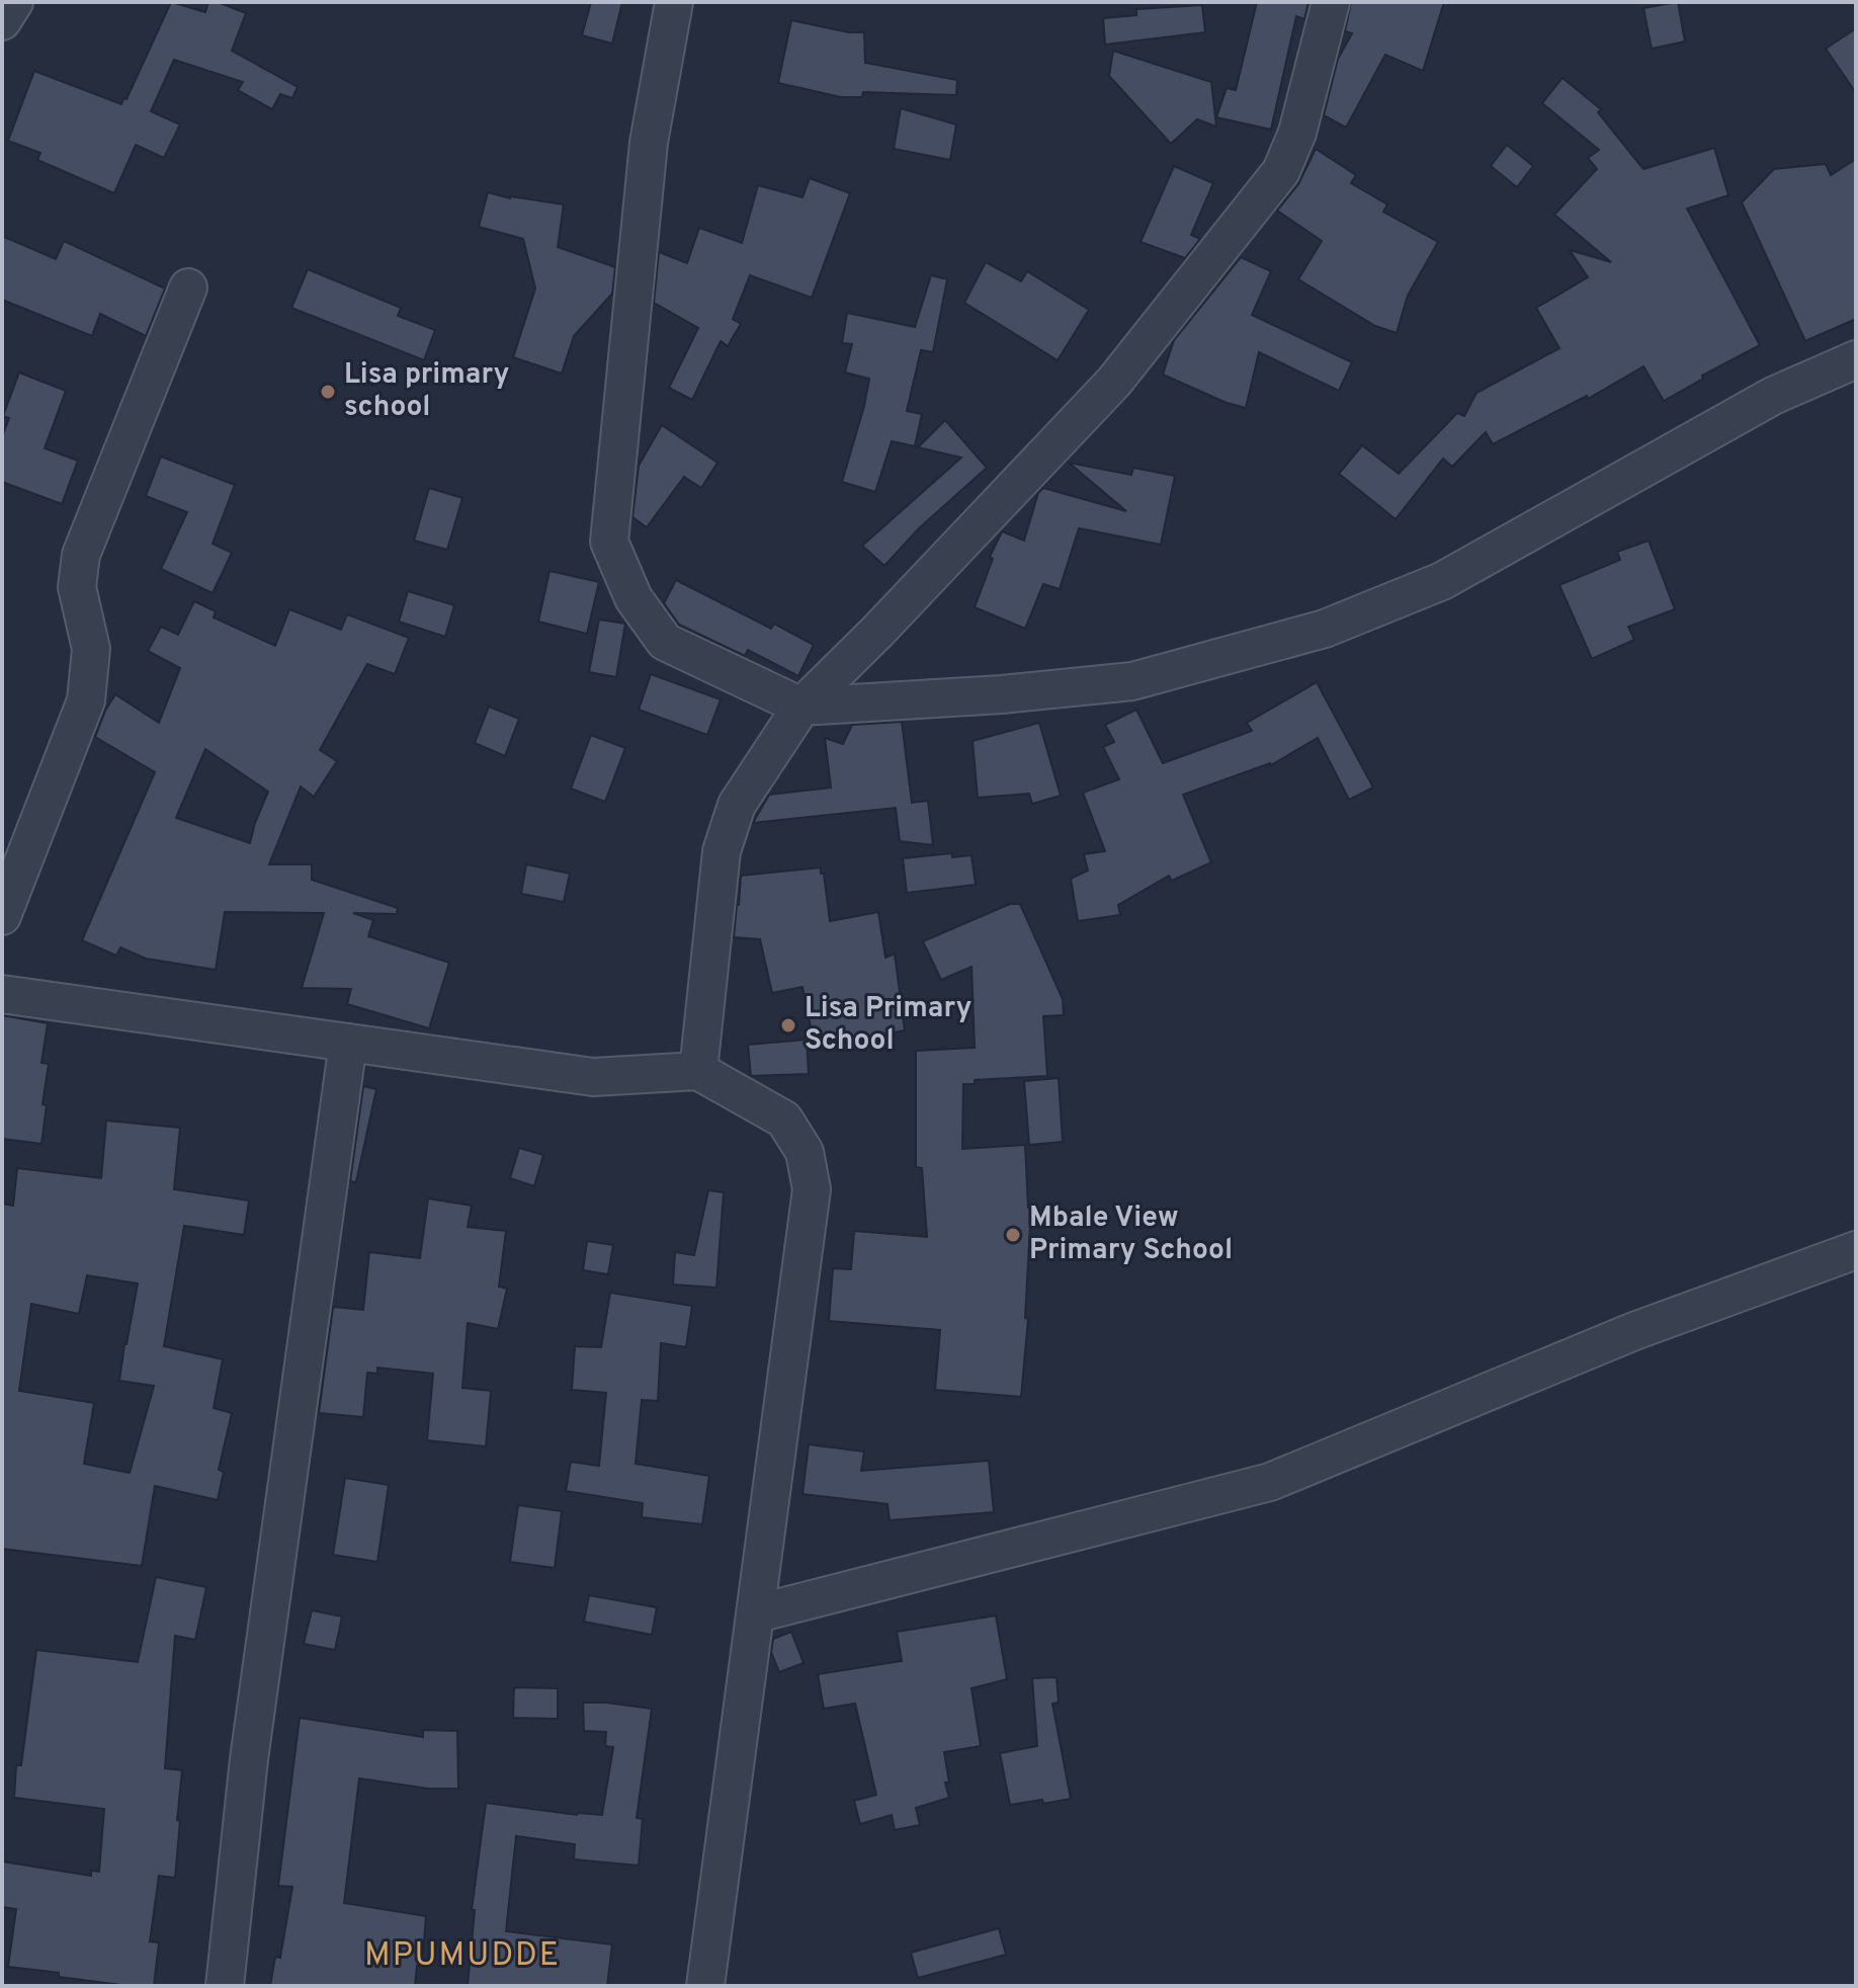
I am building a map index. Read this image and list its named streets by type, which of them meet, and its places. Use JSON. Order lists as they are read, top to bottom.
{
  "districts": ["MPUMUDDE"],
  "places": ["Lisa primary school", "Lisa Primary School", "Mbale View Primary School"]
}
